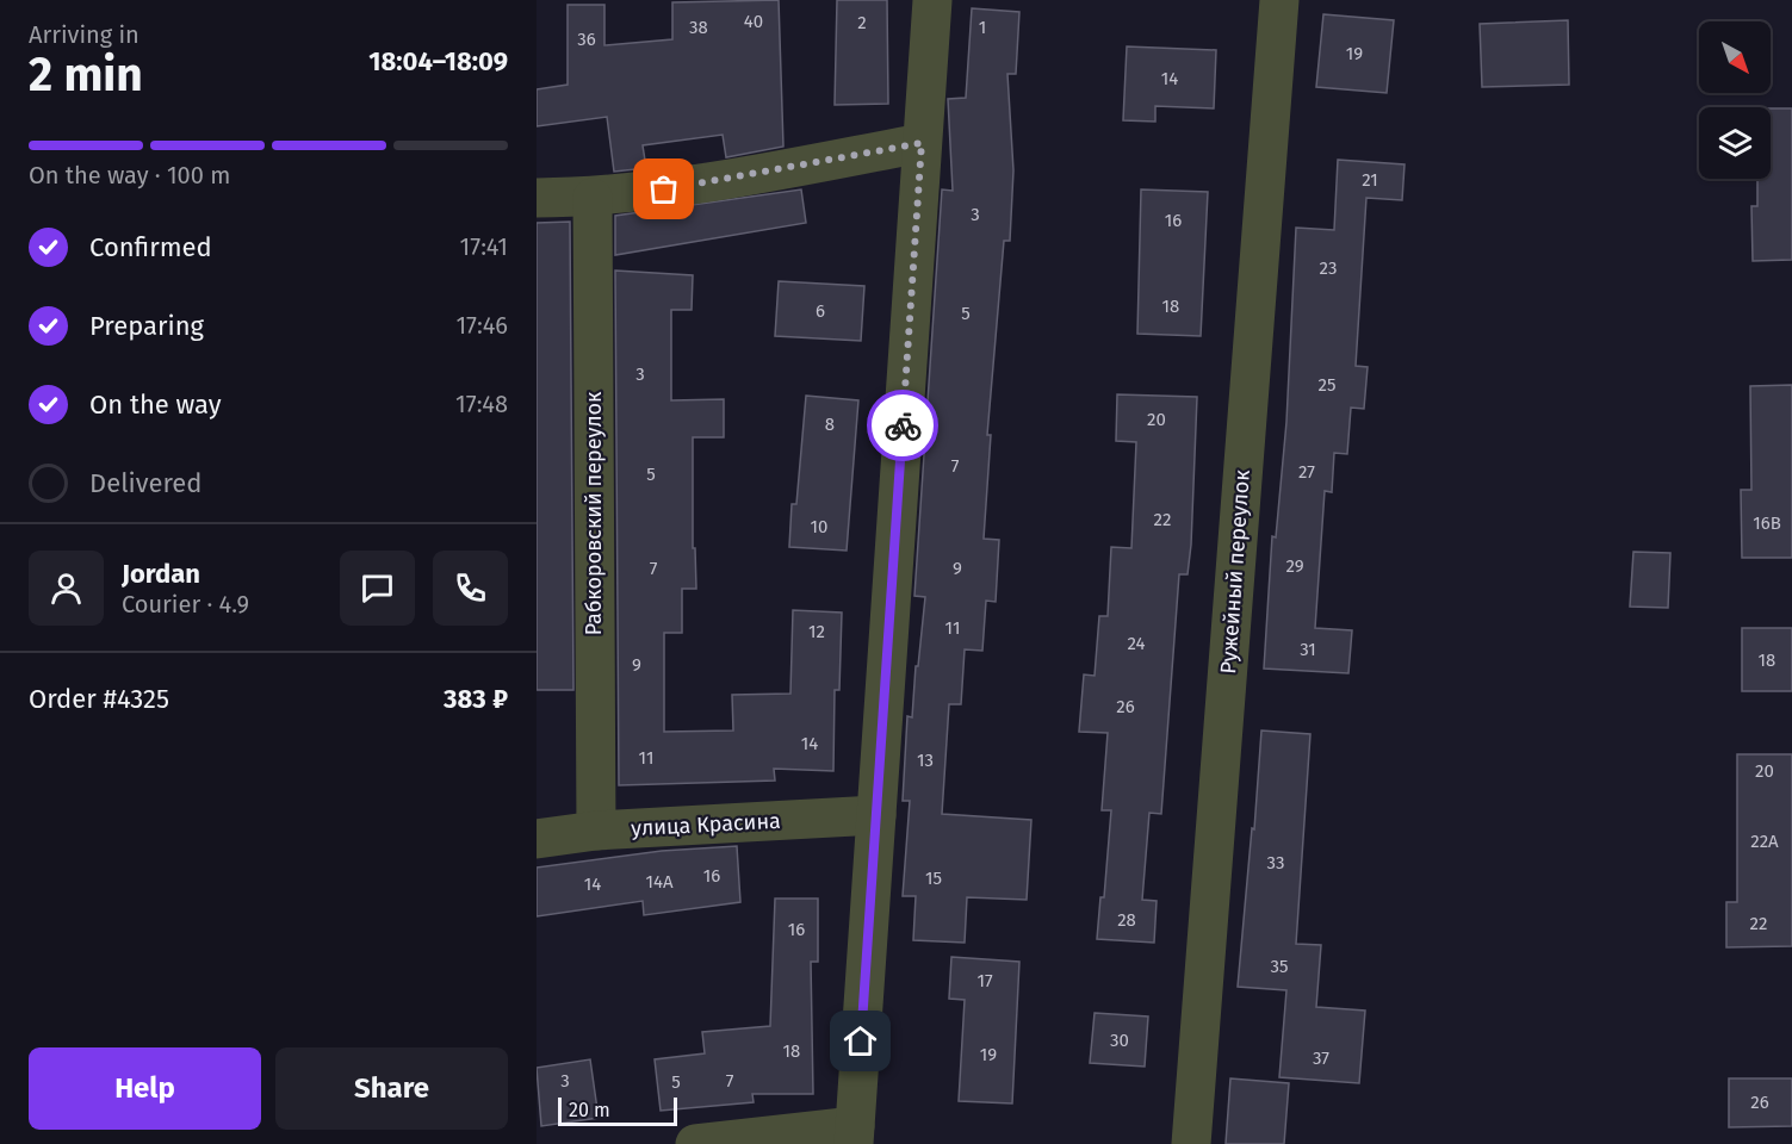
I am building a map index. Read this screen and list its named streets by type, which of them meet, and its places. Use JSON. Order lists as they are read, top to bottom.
{
  "streets": {
    "street": ["Рабкоровский переулок", "Ружейный переулок", "улица Красина"]
  },
  "crossings": [
    ["Рабкоровский переулок", "улица Красина"]
  ],
  "house_numbers": [
    "40",
    "2",
    "38",
    "1",
    "36",
    "19",
    "14",
    "21",
    "3",
    "16",
    "23",
    "18",
    "6",
    "5",
    "3",
    "25",
    "20",
    "8",
    "7",
    "27",
    "5",
    "22",
    "16В",
    "10",
    "29",
    "7",
    "9",
    "11",
    "12",
    "24",
    "31",
    "18",
    "9",
    "26",
    "14",
    "11",
    "13",
    "20",
    "22А",
    "33",
    "16",
    "15",
    "14А",
    "14",
    "28",
    "22",
    "16",
    "35",
    "17",
    "30",
    "18",
    "19",
    "37",
    "3",
    "7",
    "5",
    "26"
  ],
  "scale_bar": "20 m",
  "north": "bottom right",
  "page": {
    "heading": ["2 min", "Arriving in", "18:04–18:09"],
    "panel": [
      "Jordan",
      "Courier · 4.9",
      "Order #4325",
      "383 ₽"
    ],
    "bar": "On the way · 100 m",
    "list": [
      ["Confirmed", "17:41"],
      ["Preparing", "17:46"],
      ["On the way", "17:48"],
      "Delivered"
    ],
    "buttons": ["Help", "Share"],
    "scale": "20 m"
  }
}
